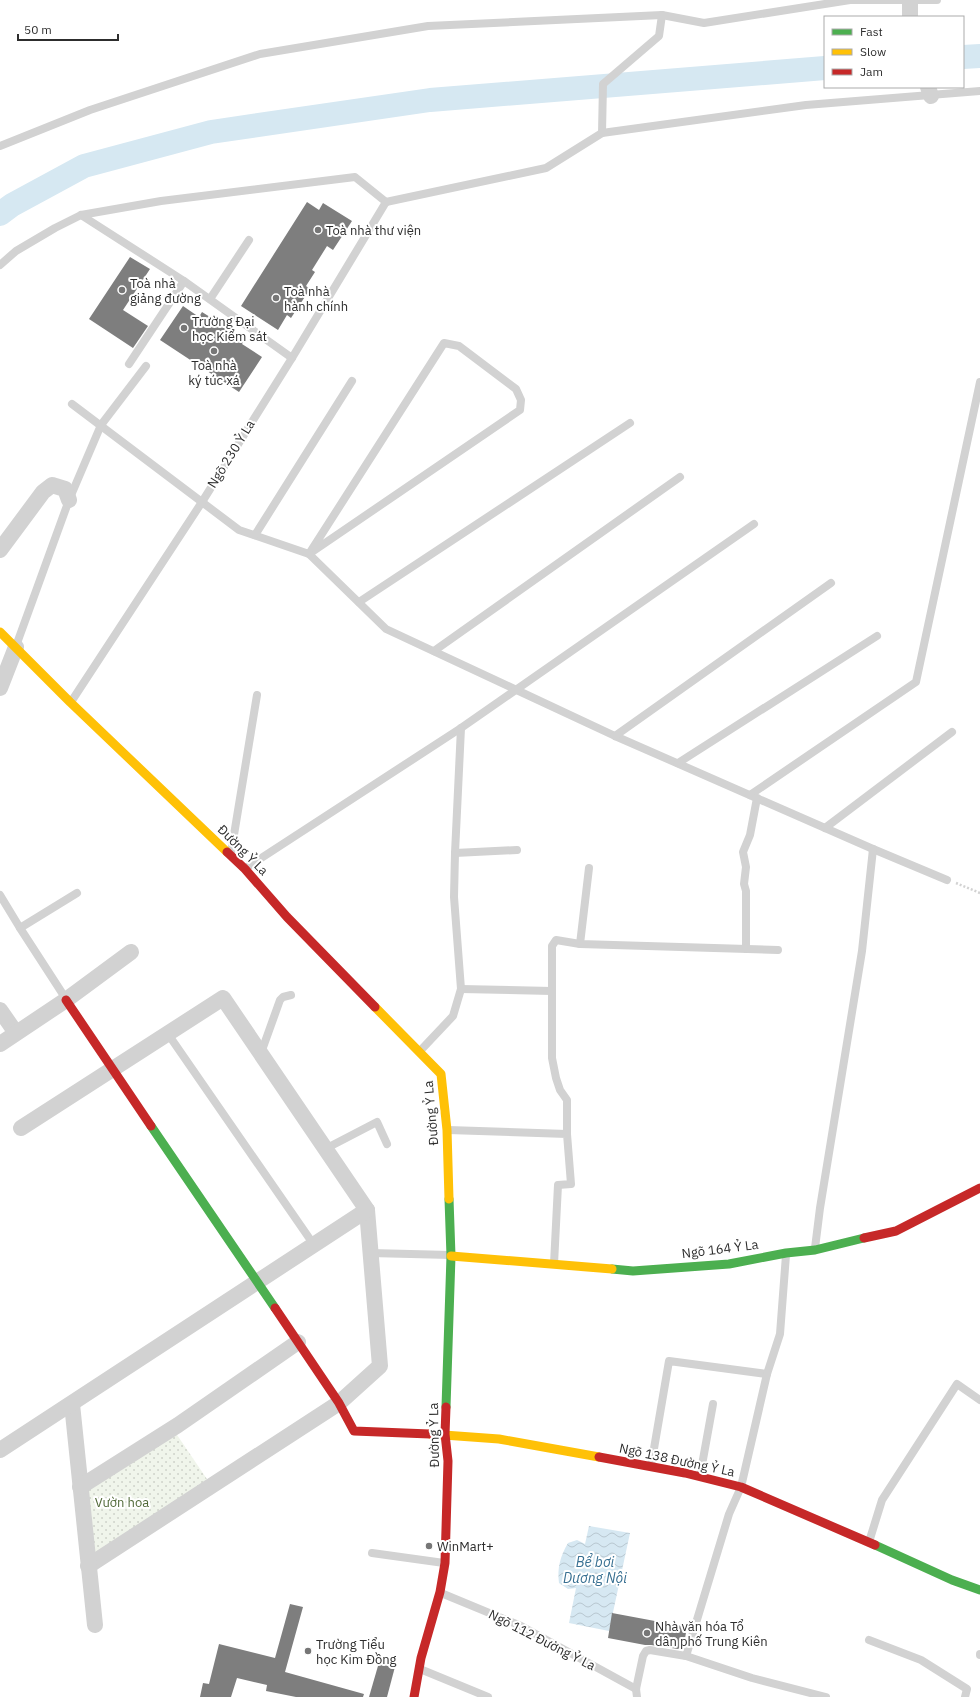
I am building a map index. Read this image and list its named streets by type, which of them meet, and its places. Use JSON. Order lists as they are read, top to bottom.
{
  "streets": {
    "street": ["Đường Ỷ La", "Ngõ 164 Ỷ La", "Ngõ 138 Đường Ỷ La"],
    "lane": ["Ngõ 230 Ỷ La", "Ngõ 112 Đường Ỷ La"]
  },
  "crossings": [
    ["Ngõ 230 Ỷ La", "Đường Ỷ La"],
    ["Đường Ỷ La", "Ngõ 164 Ỷ La"],
    ["Đường Ỷ La", "Ngõ 138 Đường Ỷ La"],
    ["Đường Ỷ La", "Ngõ 112 Đường Ỷ La"]
  ],
  "water": ["Bể bơi Dương Nội"],
  "parks": ["Vườn hoa"],
  "places": [
    "Toà nhà thư viện",
    "Toà nhà giảng đường",
    "Toà nhà hành chính",
    "Trường Đại học Kiểm sát",
    "Toà nhà ký túc xá",
    "WinMart+",
    "Nhà văn hóa Tổ dân phố Trung Kiên",
    "Trường Tiểu học Kim Đồng"
  ],
  "legend": ["Fast", "Slow", "Jam"],
  "scale_bar": "50 m"
}
